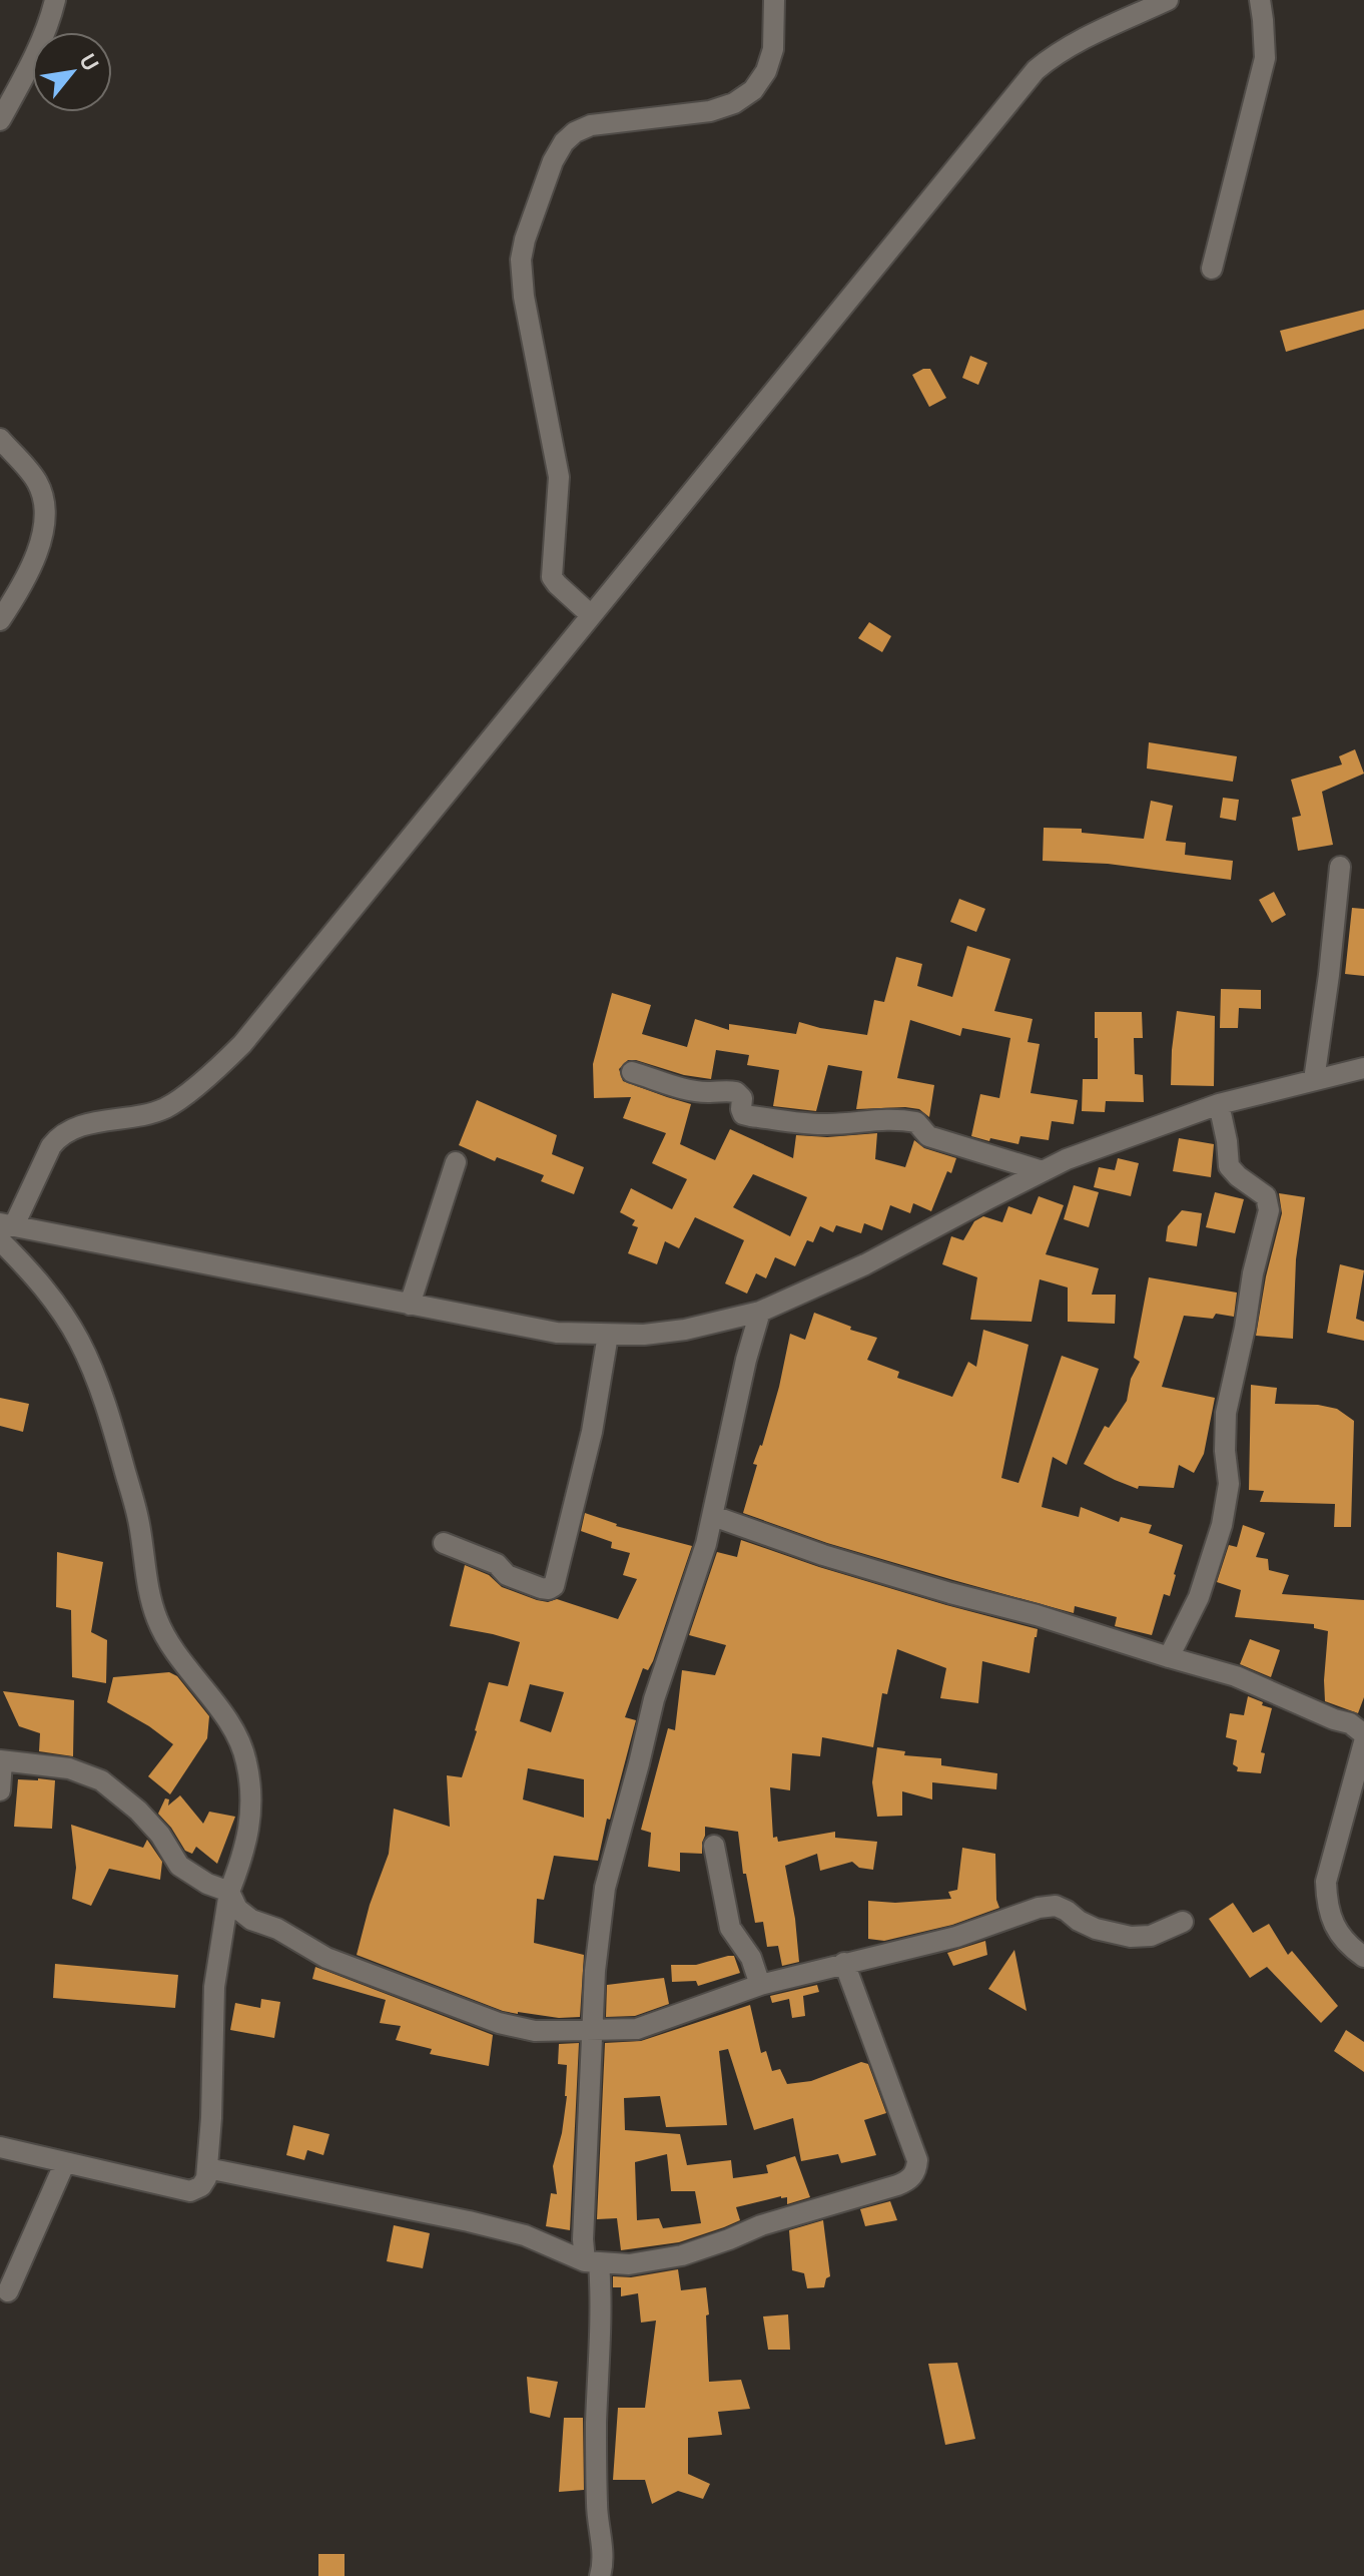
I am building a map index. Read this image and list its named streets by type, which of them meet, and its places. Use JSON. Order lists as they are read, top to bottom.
{
  "north": "top right"
}
